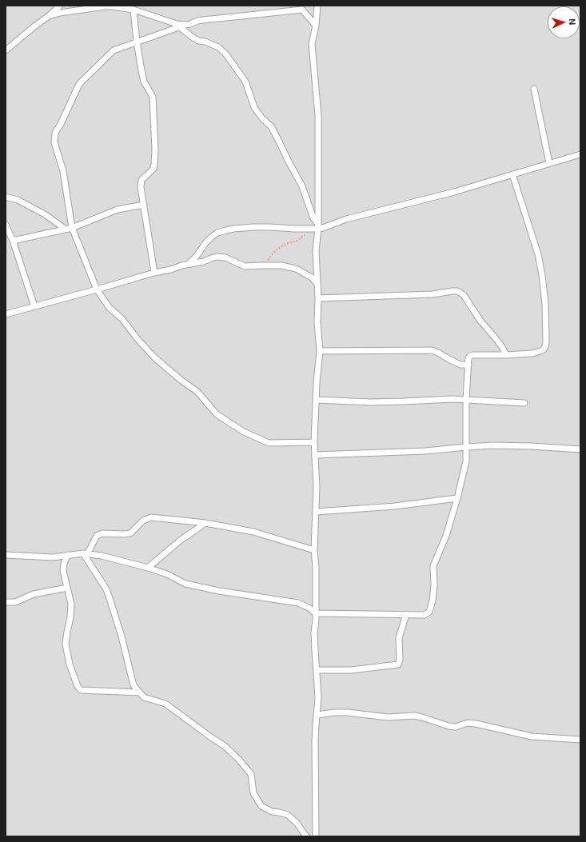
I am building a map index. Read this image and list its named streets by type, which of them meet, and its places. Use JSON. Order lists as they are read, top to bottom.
{
  "north": "right"
}
